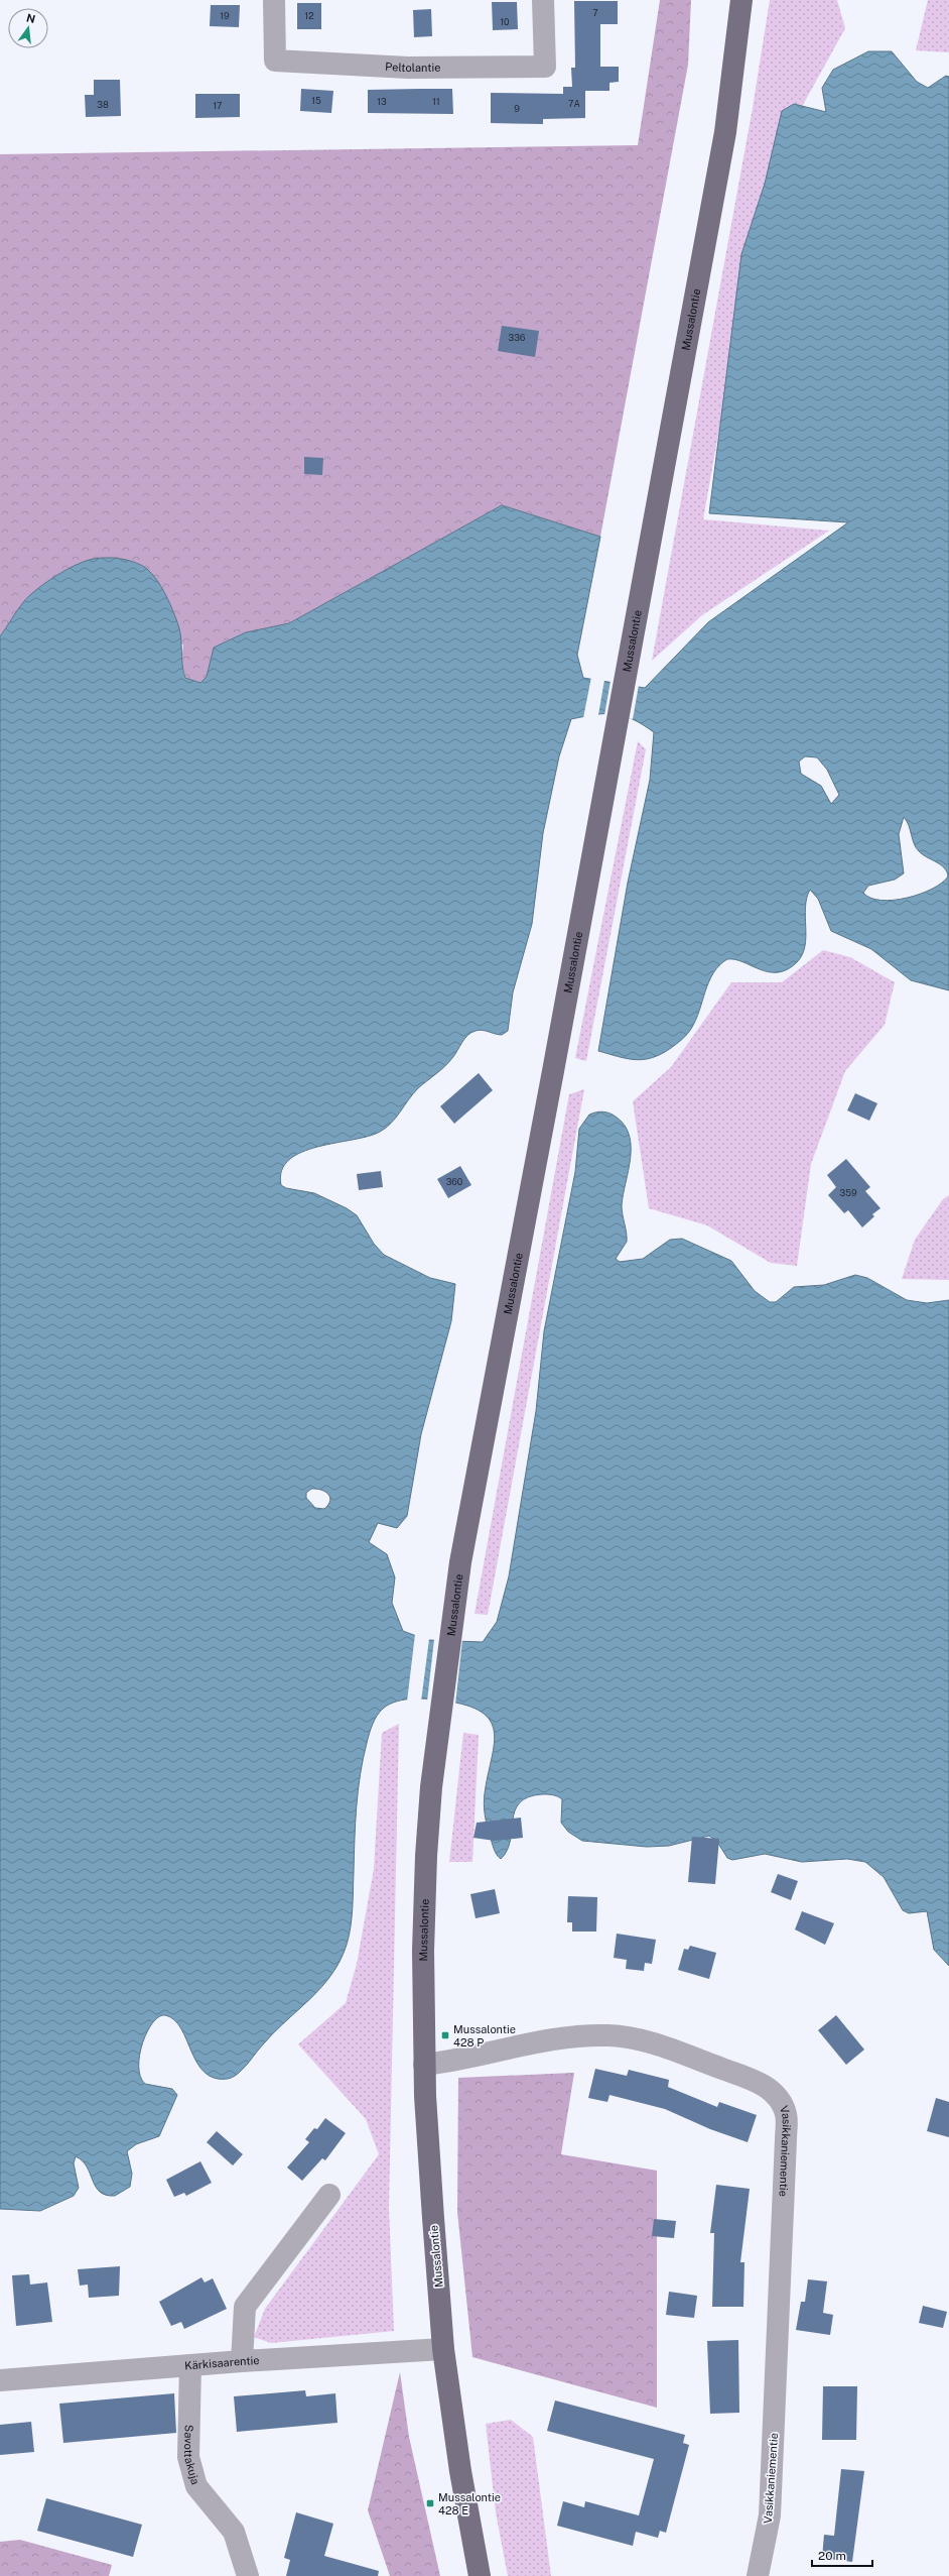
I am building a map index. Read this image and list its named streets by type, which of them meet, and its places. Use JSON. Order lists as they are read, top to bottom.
{
  "streets": {
    "main road": ["Mussalontie"],
    "street": [
      "Peltolantie",
      "Vasikkaniementie",
      "Kärkisaarentie",
      "Savottakuja"
    ]
  },
  "crossings": [
    ["Mussalontie", "Vasikkaniementie"],
    ["Mussalontie", "Kärkisaarentie"],
    ["Kärkisaarentie", "Savottakuja"]
  ],
  "places": {
    "transit": ["Mussalontie 428 P", "Mussalontie 428 E"]
  },
  "house_numbers": [
    "7",
    "19",
    "12",
    "10",
    "15",
    "13",
    "11",
    "7A",
    "38",
    "17",
    "9",
    "336",
    "360",
    "359"
  ],
  "scale_bar": "20 m",
  "north": "top"
}
